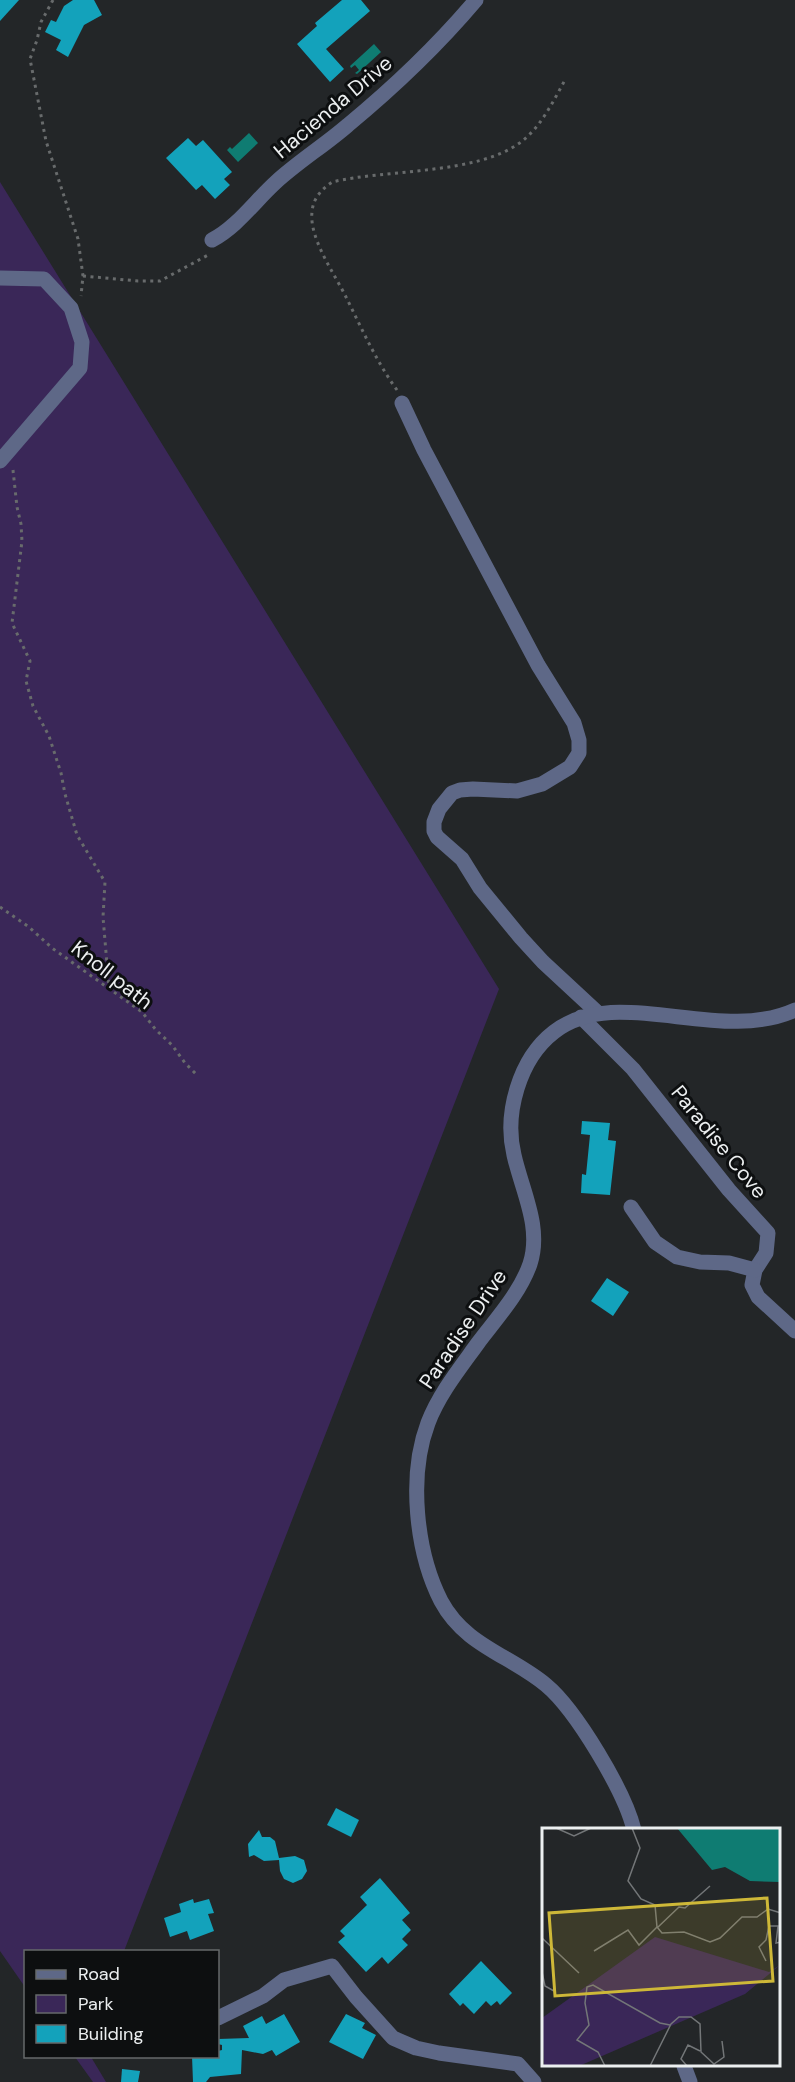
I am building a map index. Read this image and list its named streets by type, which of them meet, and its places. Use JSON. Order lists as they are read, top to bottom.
{
  "streets": {
    "street": ["Hacienda Drive", "Paradise Cove", "Paradise Drive"],
    "path": ["Knoll path"]
  },
  "crossings": [
    ["Paradise Cove", "Paradise Drive"]
  ],
  "legend": ["Road", "Park", "Building"]
}
